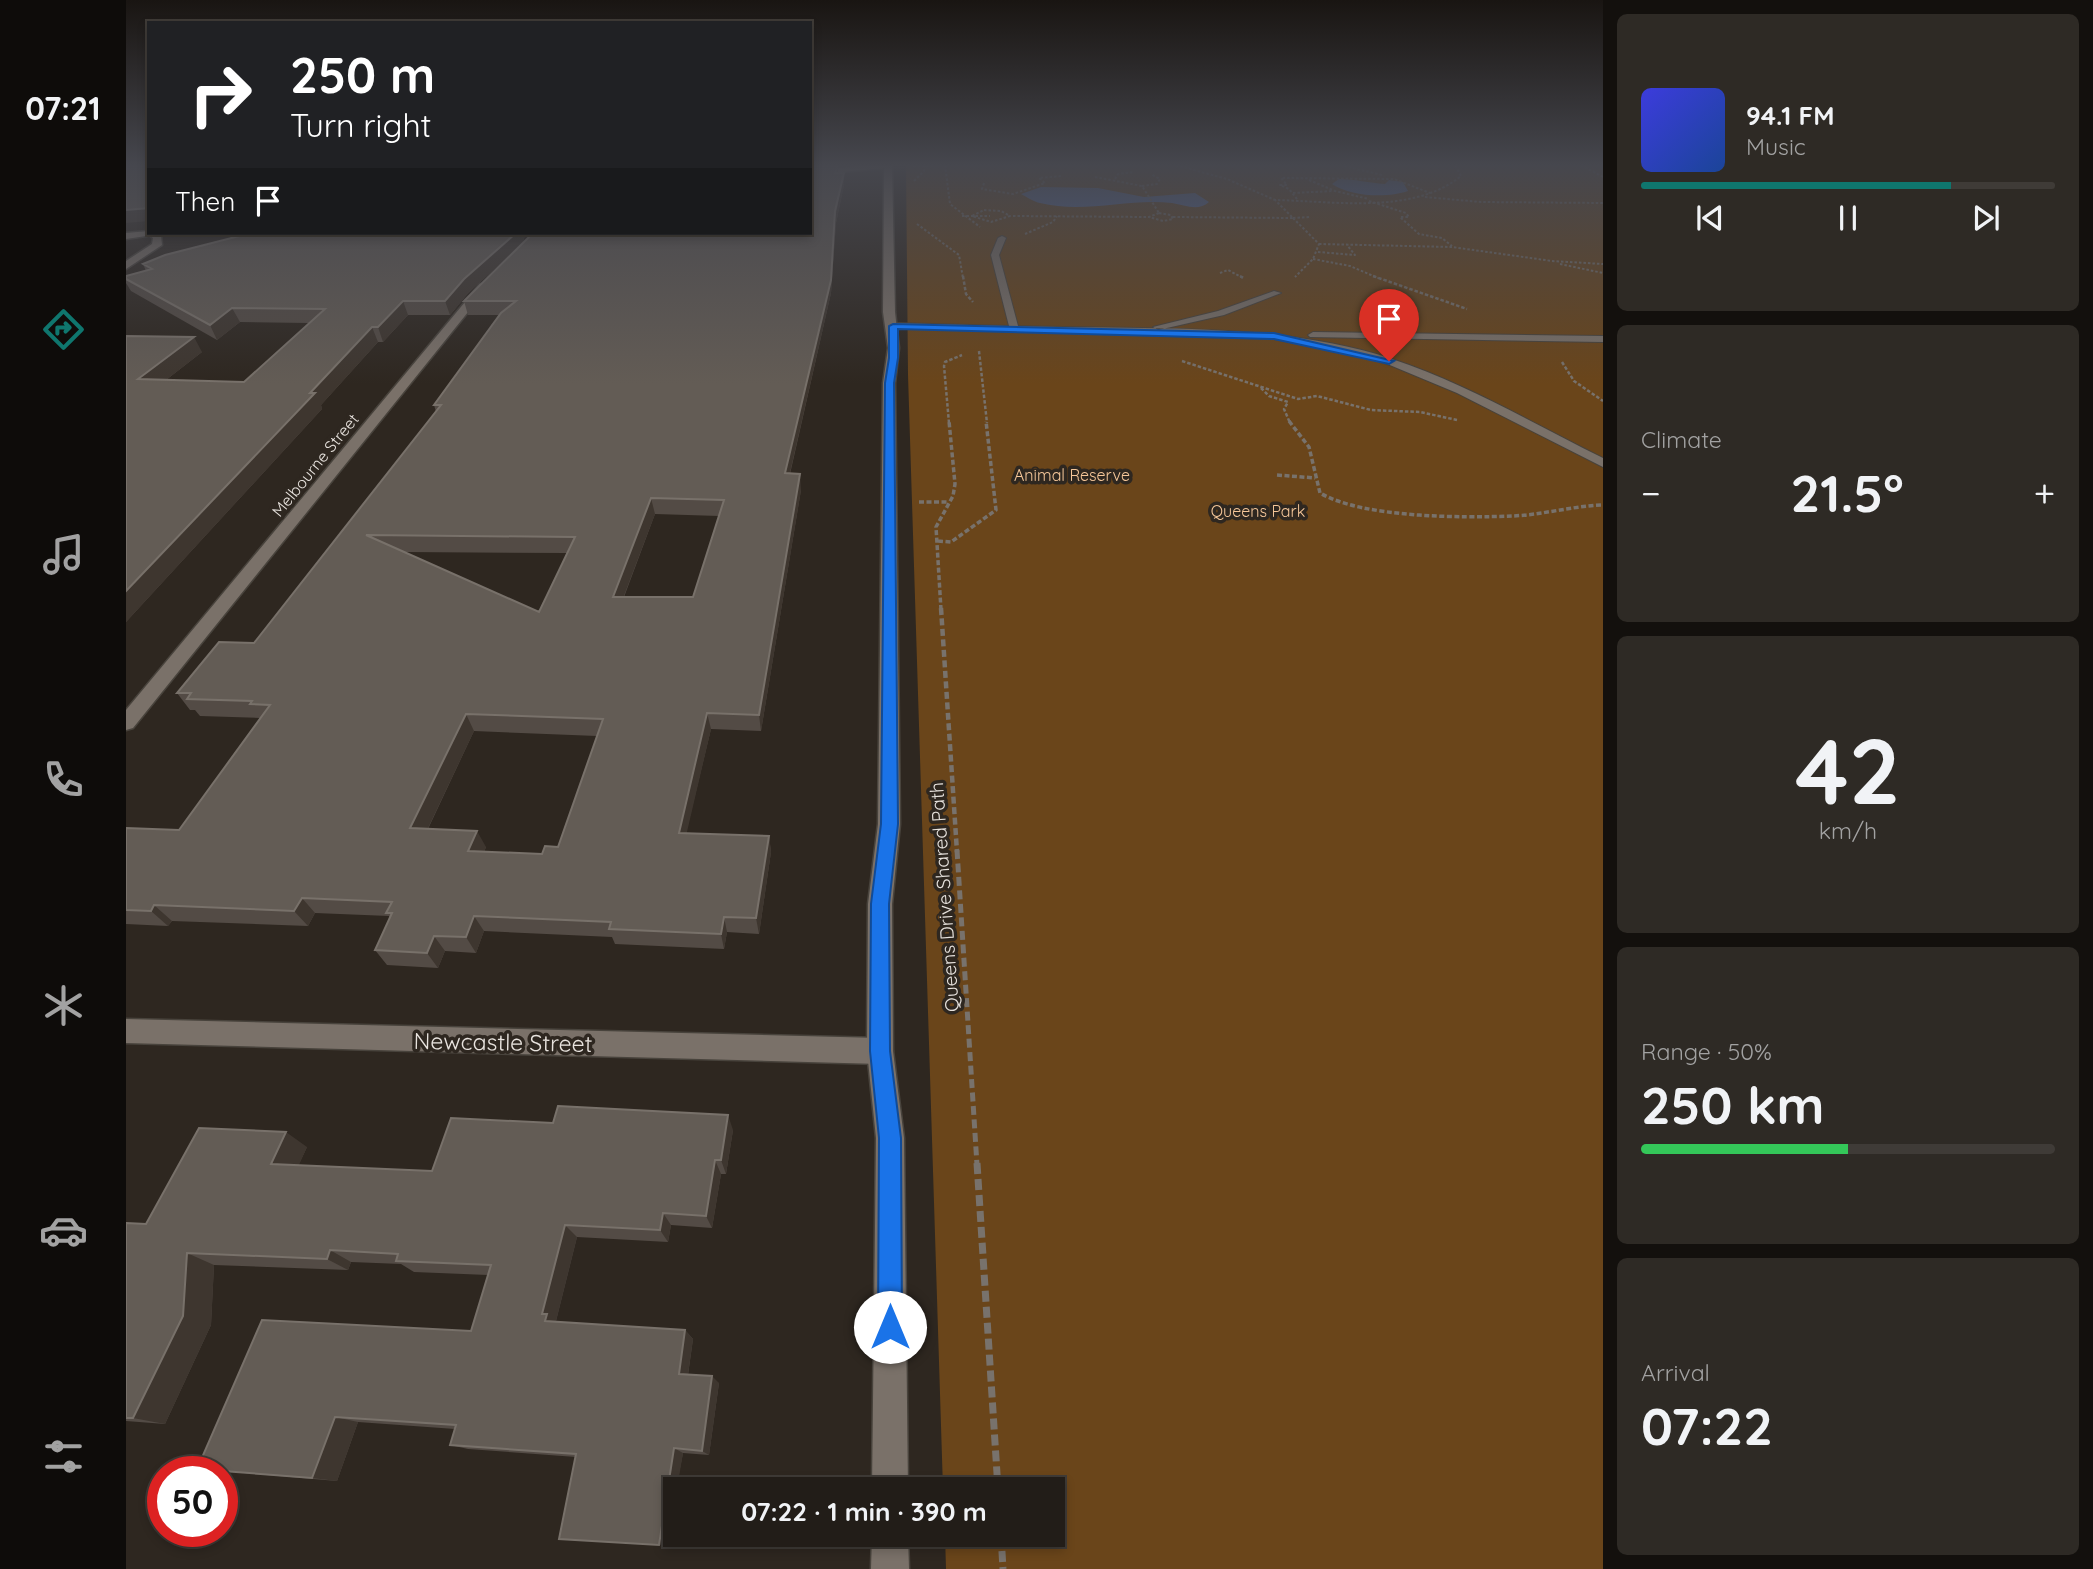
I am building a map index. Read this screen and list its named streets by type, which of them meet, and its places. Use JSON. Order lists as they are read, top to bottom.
{
  "streets": {
    "main road": ["Melbourne Street", "Newcastle Street"],
    "path": ["Queens Drive Shared Path"]
  },
  "parks": ["Animal Reserve", "Queens Park"],
  "page": {
    "tabs": "07:21",
    "turn": ["250 m", "Turn right"],
    "song": ["94.1 FM", "Music"],
    "then": "Then",
    "tile": [
      "Climate",
      ["42", "km/h"],
      ["Range · 50%", "250 km"],
      ["Arrival", "07:22"]
    ],
    "heat": ["−", "21.5°", "+"],
    "limit": "50",
    "trip": "07:22 · 1 min · 390 m"
  }
}
